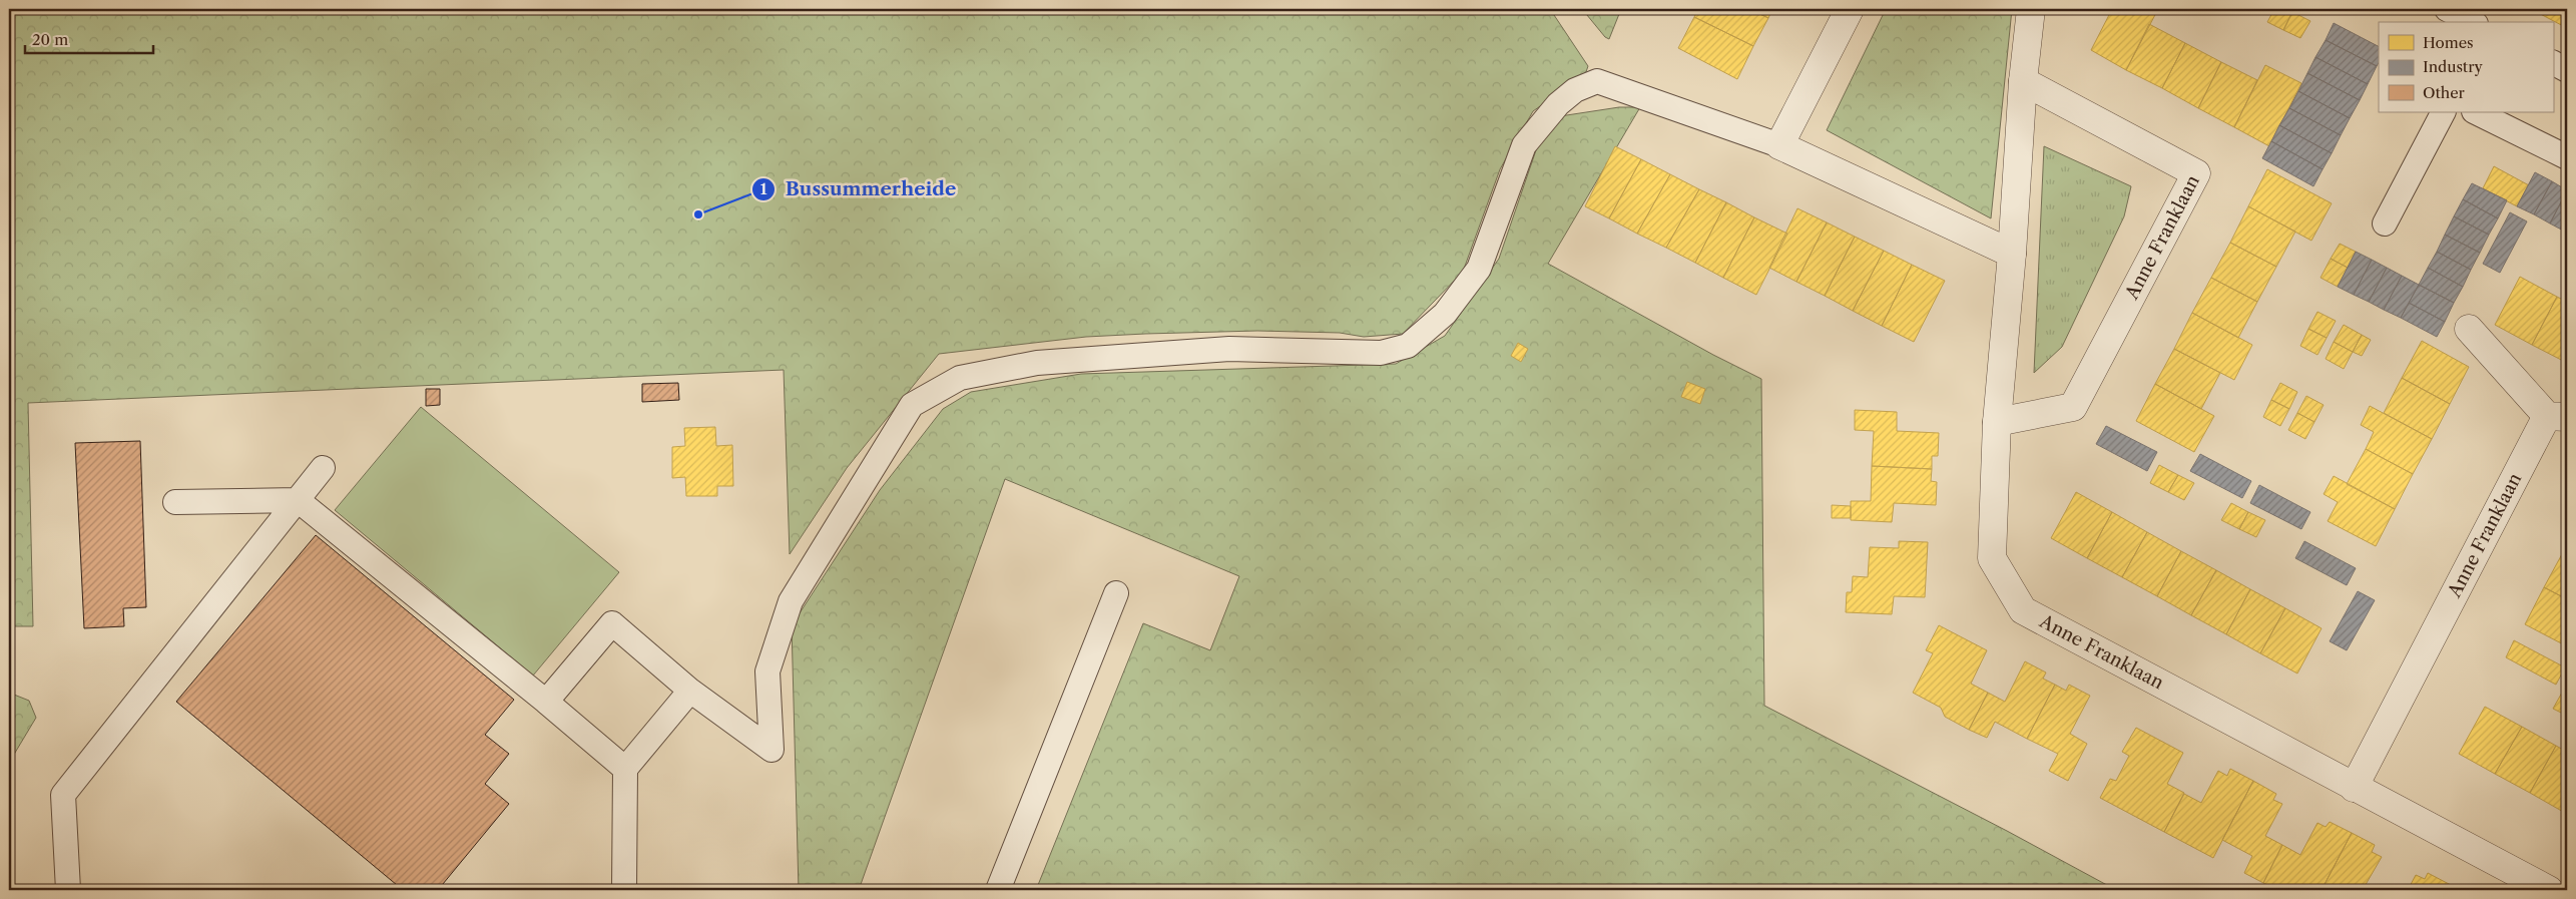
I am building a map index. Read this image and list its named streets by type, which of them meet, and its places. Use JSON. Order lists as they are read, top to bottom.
{
  "streets": {
    "street": ["Anne Franklaan"]
  },
  "places": ["Bussummerheide"],
  "legend": ["Homes", "Industry", "Other"],
  "scale_bar": "20 m"
}
